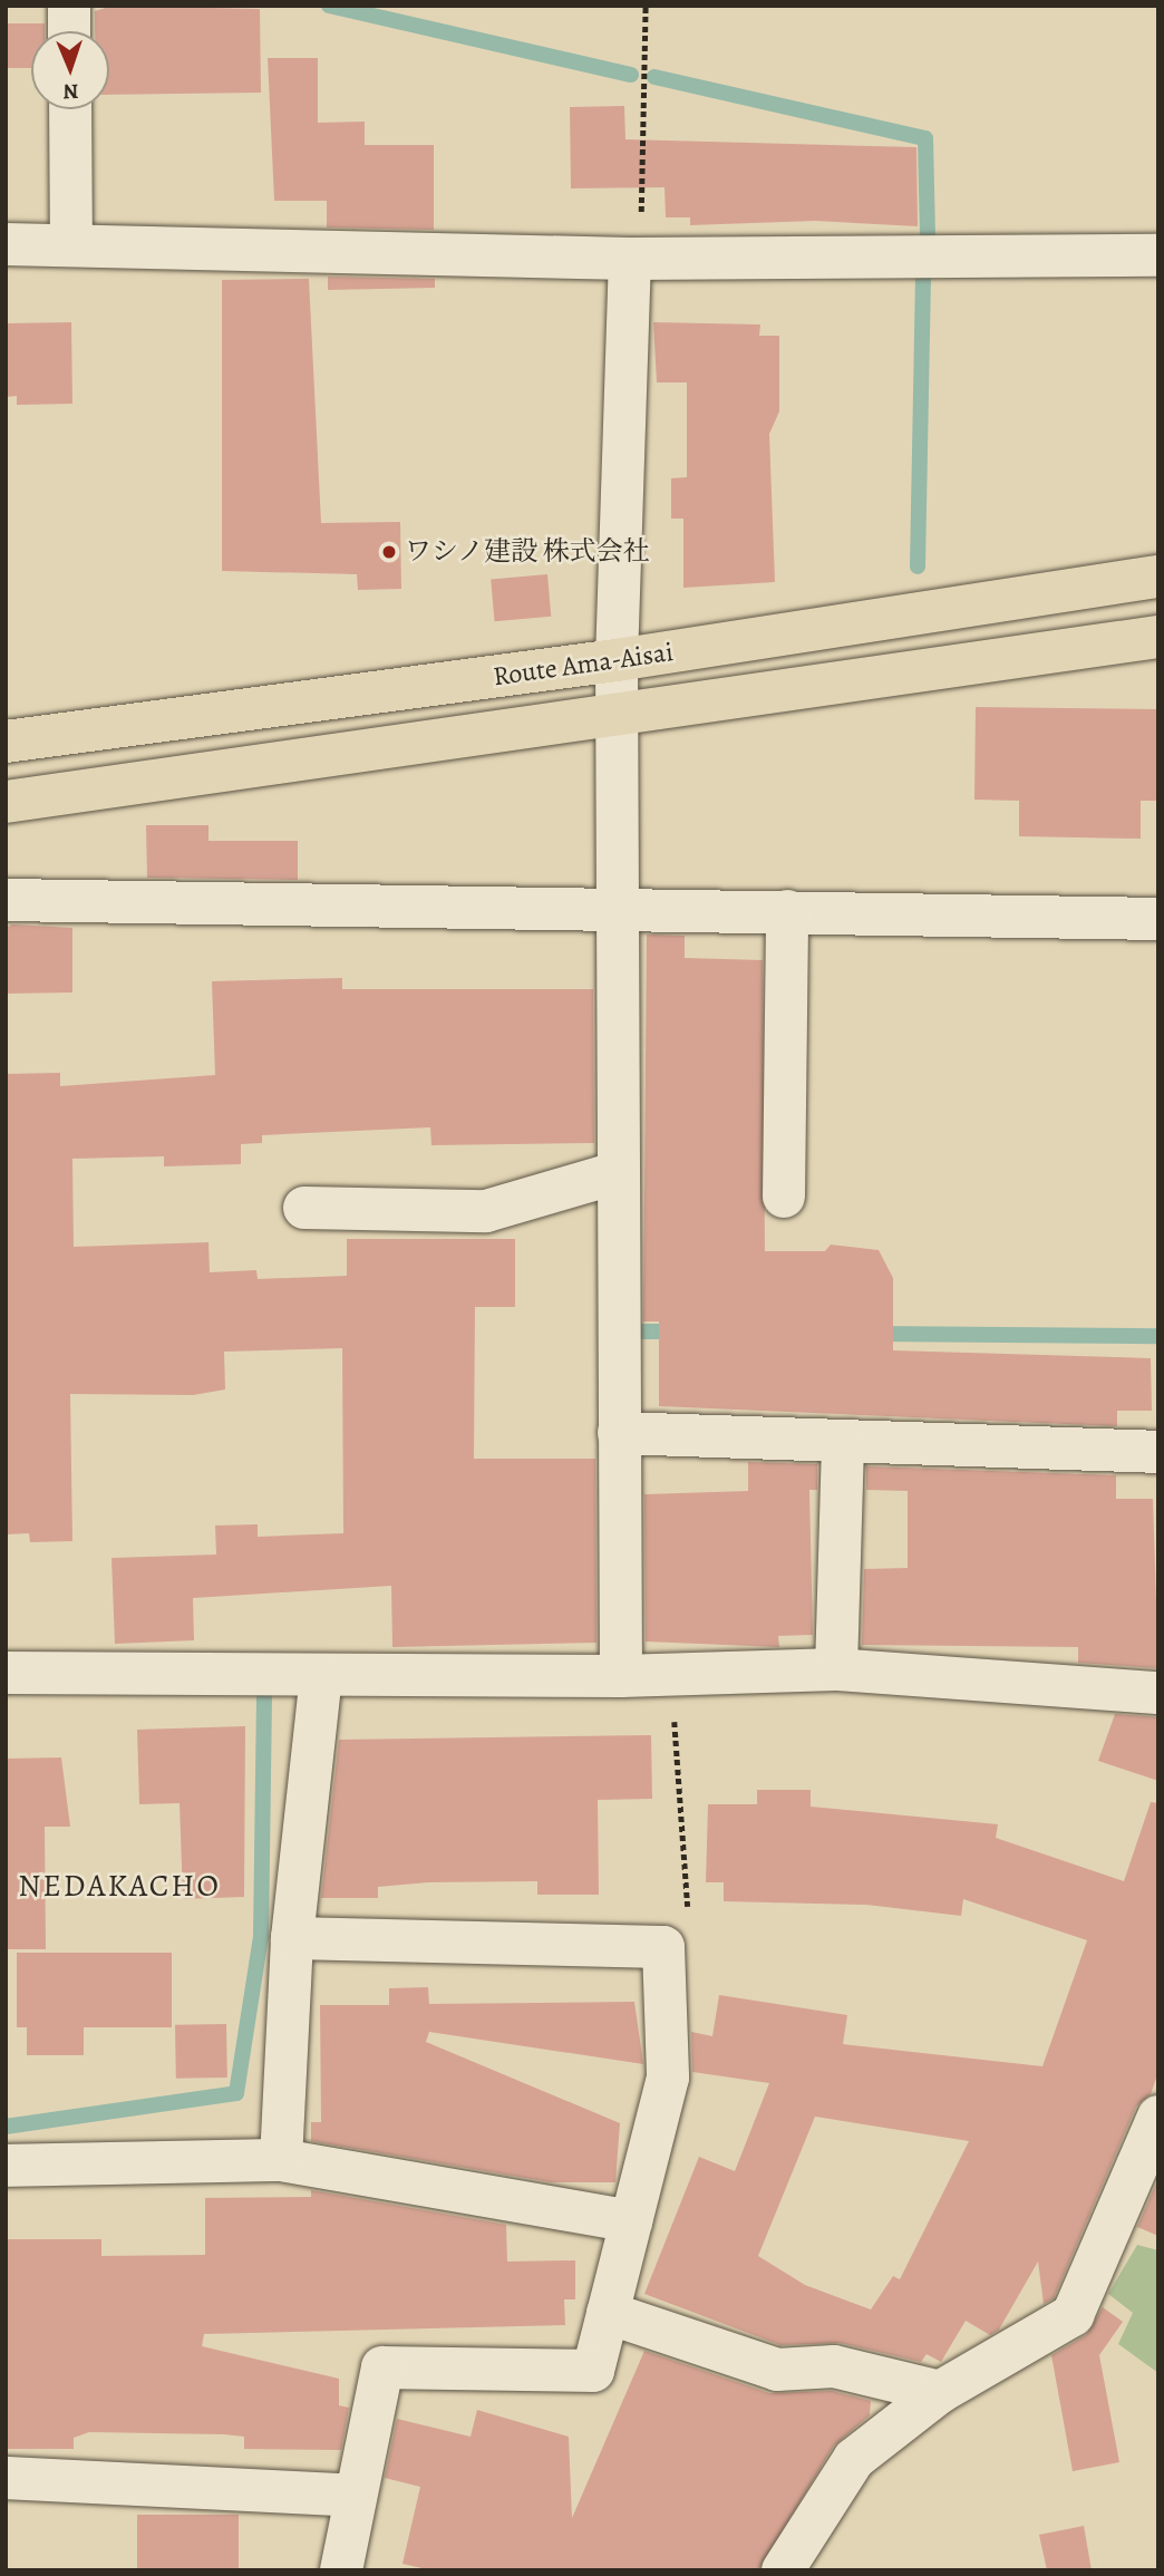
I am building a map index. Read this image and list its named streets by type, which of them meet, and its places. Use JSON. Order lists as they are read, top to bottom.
{
  "streets": {
    "main road": ["Route Ama-Aisai"]
  },
  "districts": ["NEDAKACHO"],
  "places": ["ワシノ建設 株式会社"],
  "north": "bottom"
}
